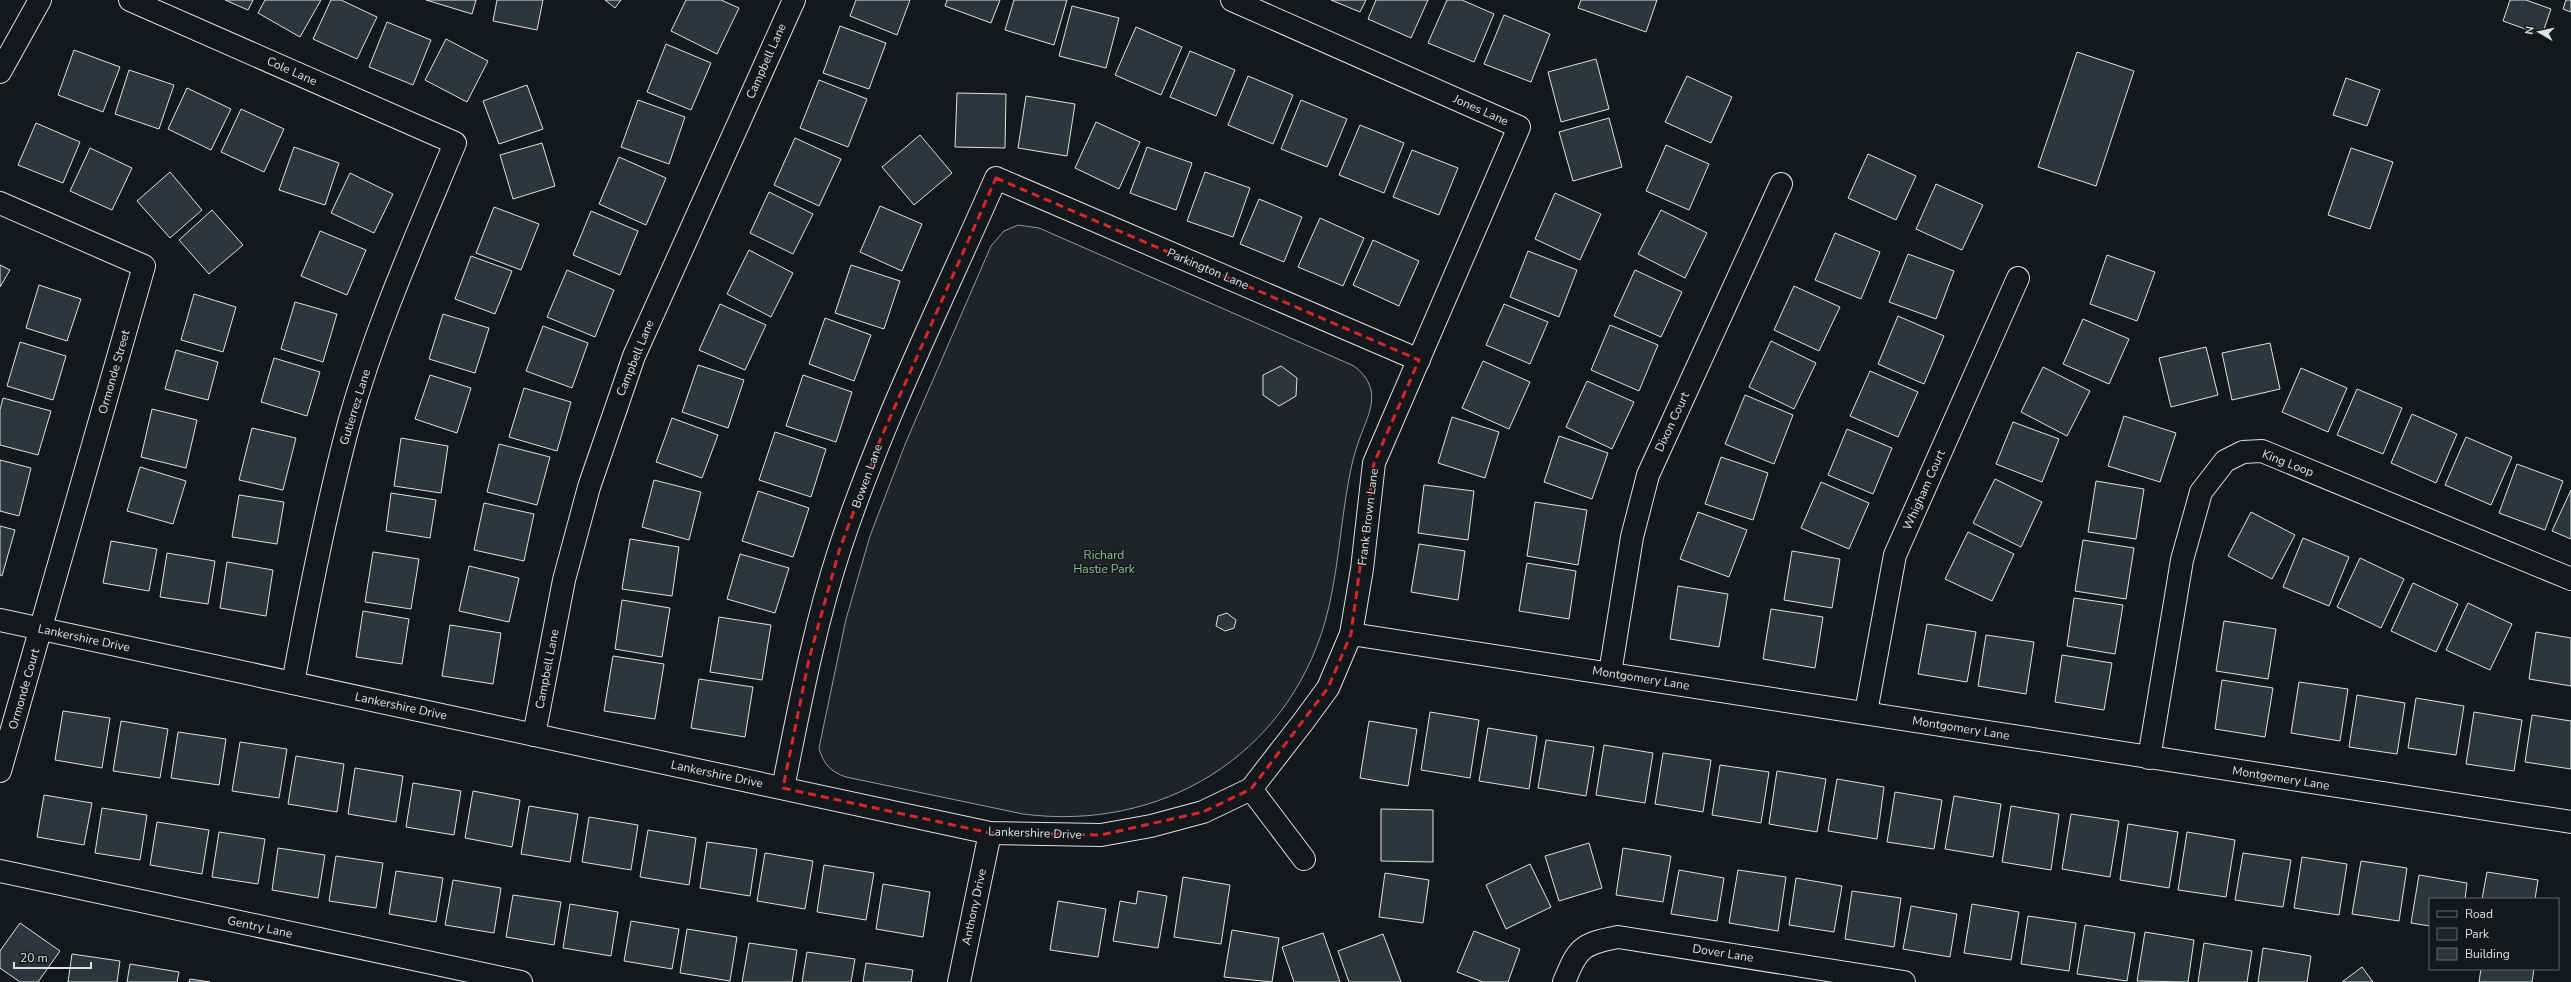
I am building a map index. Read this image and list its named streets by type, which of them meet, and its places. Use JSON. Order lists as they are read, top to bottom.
{
  "streets": {
    "street": [
      "Campbell Lane",
      "Cole Lane",
      "Jones Lane",
      "Parkington Lane",
      "Ormonde Street",
      "Gutierrez Lane",
      "Dixon Court",
      "King Loop",
      "Bowen Lane",
      "Whigham Court",
      "Frank Brown Lane",
      "Lankershire Drive",
      "Montgomery Lane",
      "Ormonde Court",
      "Anthony Drive",
      "Gentry Lane",
      "Dover Lane"
    ]
  },
  "crossings": [
    ["Campbell Lane", "Lankershire Drive"],
    ["Cole Lane", "Gutierrez Lane"],
    ["Jones Lane", "Parkington Lane"],
    ["Jones Lane", "Frank Brown Lane"],
    ["Parkington Lane", "Bowen Lane"],
    ["Parkington Lane", "Frank Brown Lane"],
    ["Ormonde Street", "Lankershire Drive"],
    ["Ormonde Street", "Ormonde Court"],
    ["Gutierrez Lane", "Lankershire Drive"],
    ["Dixon Court", "Montgomery Lane"],
    ["King Loop", "Montgomery Lane"],
    ["Bowen Lane", "Lankershire Drive"],
    ["Whigham Court", "Montgomery Lane"],
    ["Frank Brown Lane", "Lankershire Drive"],
    ["Frank Brown Lane", "Montgomery Lane"],
    ["Lankershire Drive", "Montgomery Lane"],
    ["Lankershire Drive", "Ormonde Court"],
    ["Lankershire Drive", "Anthony Drive"]
  ],
  "parks": ["Richard Hastie Park"],
  "legend": ["Road", "Park", "Building"],
  "scale_bar": "20 m",
  "north": "left"
}
